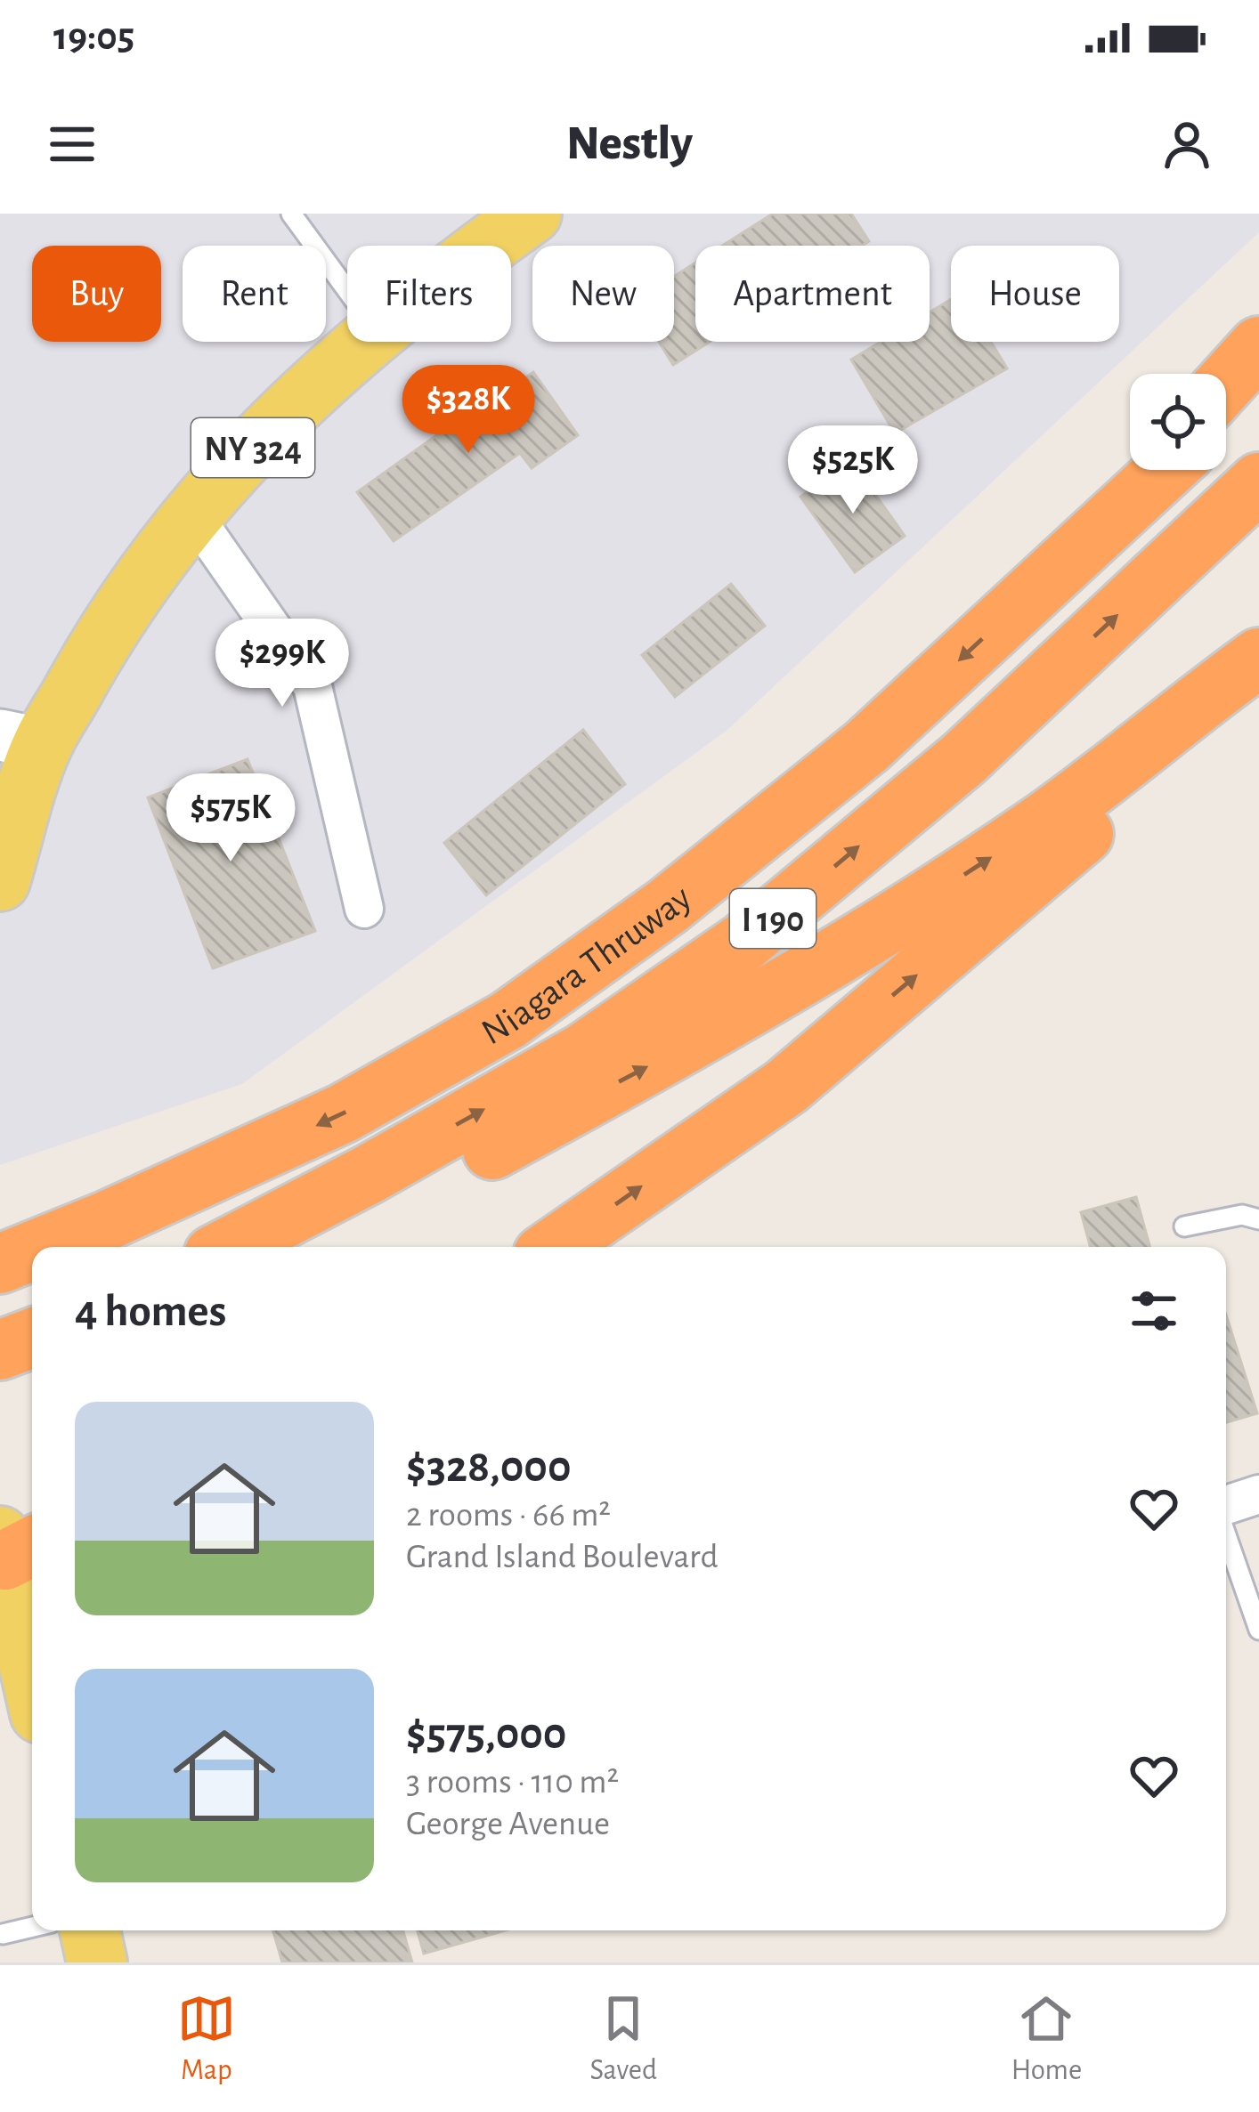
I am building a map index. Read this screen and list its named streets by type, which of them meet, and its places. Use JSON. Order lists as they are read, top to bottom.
{
  "streets": {
    "highway": ["I 190", "Niagara Thruway"],
    "main road": ["NY 324"]
  },
  "page": {
    "status": "19:05",
    "header": "Nestly",
    "chip": [
      "Buy",
      "Rent",
      "Filters",
      "New",
      "Apartment",
      "House"
    ],
    "price": [
      "$328K",
      "$525K",
      "$299K",
      "$575K"
    ],
    "heading": "4 homes",
    "list": [
      {
        "name": "$328,000",
        "note": "2 rooms · 66 m² · Grand Island Boulevard"
      },
      {
        "name": "$575,000",
        "note": "3 rooms · 110 m² · George Avenue"
      }
    ],
    "tabs": ["Map", "Saved", "Home"]
  }
}
